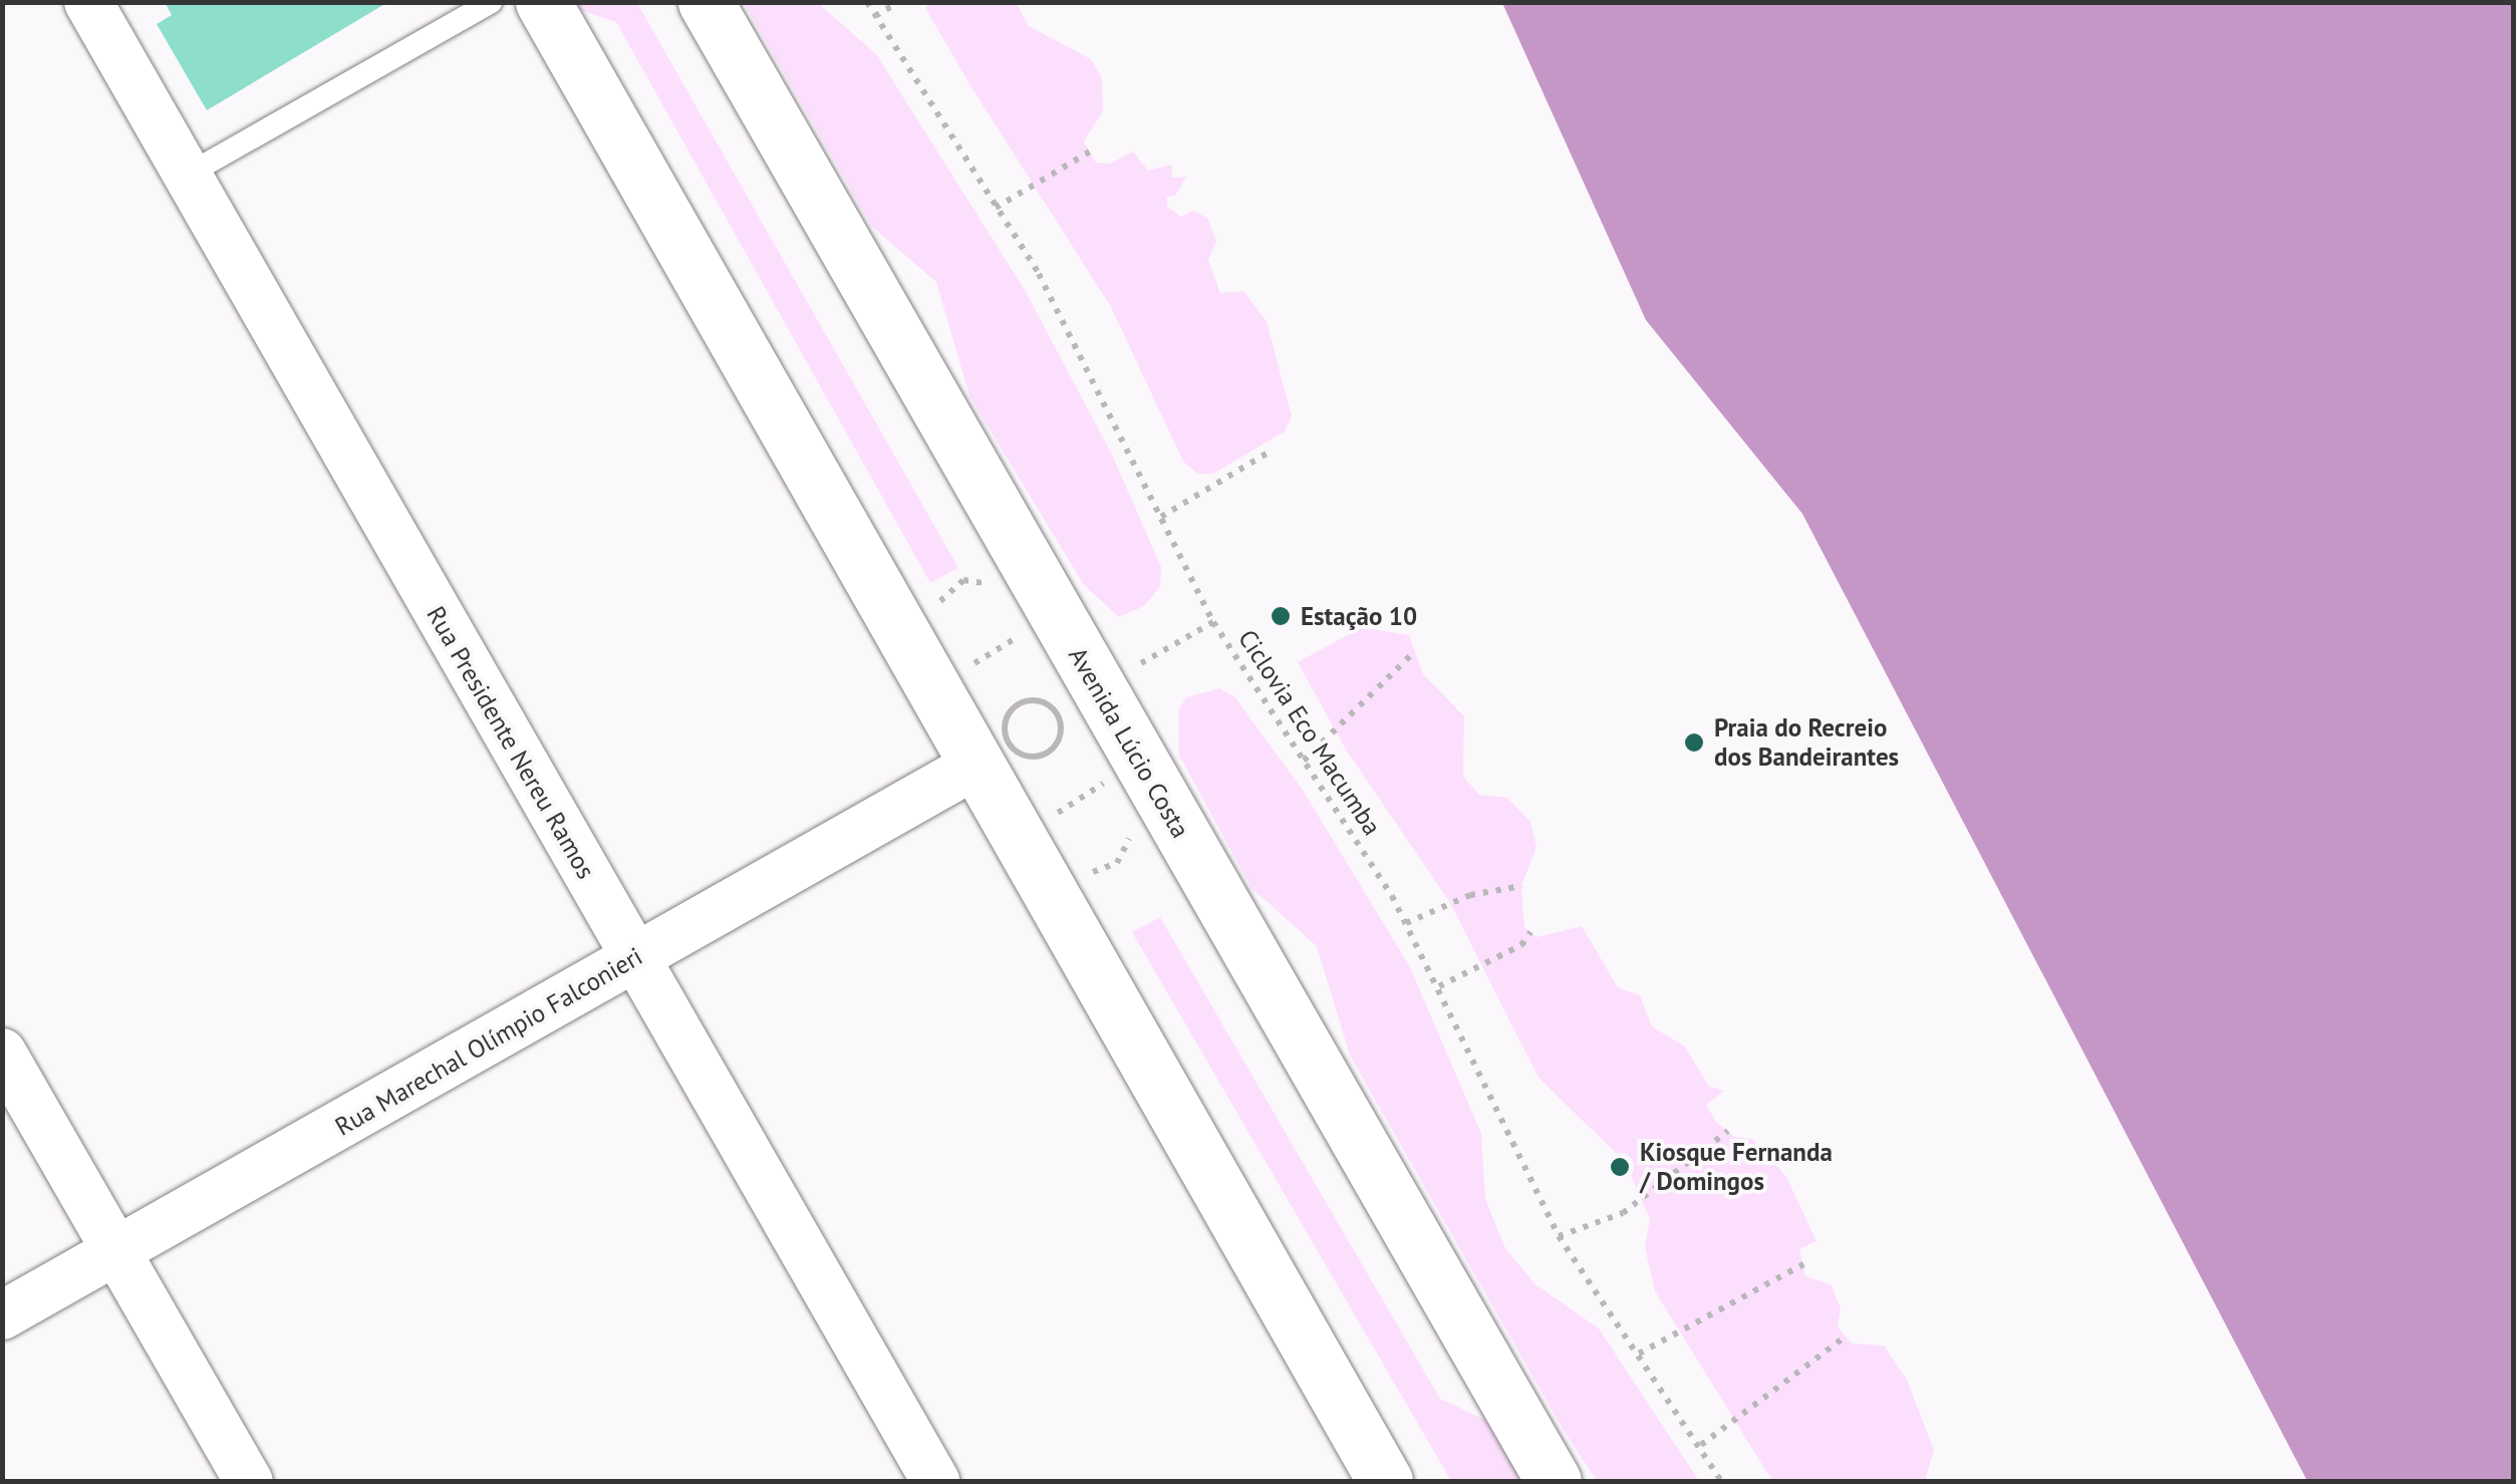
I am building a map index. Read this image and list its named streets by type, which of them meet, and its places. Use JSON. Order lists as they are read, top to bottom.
{
  "streets": {
    "main road": ["Avenida Lúcio Costa"],
    "street": ["Rua Presidente Nereu Ramos", "Rua Marechal Olímpio Falconieri"],
    "path": ["Ciclovia Eco Macumba"]
  },
  "crossings": [
    ["Rua Presidente Nereu Ramos", "Rua Marechal Olímpio Falconieri"]
  ],
  "places": ["Estação 10", "Praia do Recreio dos Bandeirantes", "Kiosque Fernanda / Domingos"]
}
